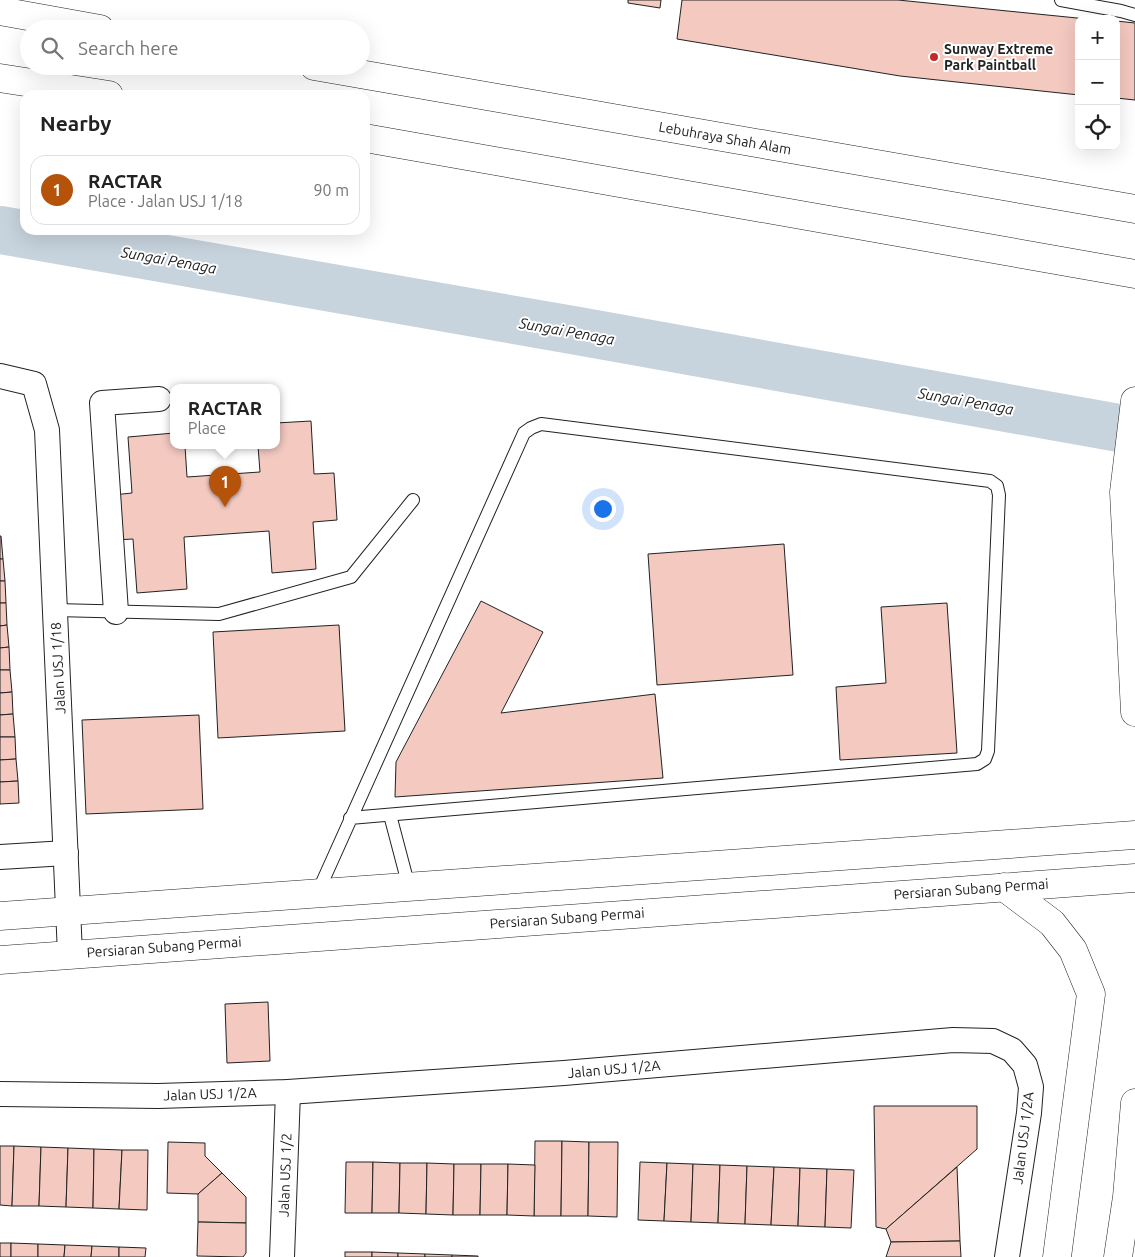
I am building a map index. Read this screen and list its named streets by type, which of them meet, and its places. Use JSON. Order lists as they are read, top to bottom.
{
  "streets": {
    "main road": ["Lebuhraya Shah Alam", "Persiaran Subang Permai"],
    "street": ["Jalan USJ 1/18", "Jalan USJ 1/2A", "Jalan USJ 1/2"]
  },
  "crossings": [
    ["Jalan USJ 1/18", "Persiaran Subang Permai"],
    ["Jalan USJ 1/2A", "Jalan USJ 1/2"]
  ],
  "water": ["Sungai Penaga"],
  "places": ["Sunway Extreme Park Paintball"],
  "page": {
    "map_buttons": ["+", "−"],
    "search": "Search here",
    "heading": "Nearby",
    "list": [
      {
        "mark": "1",
        "name": "RACTAR",
        "note": "Place · Jalan USJ 1/18",
        "value": "90 m"
      }
    ],
    "popup": ["RACTAR", "Place"],
    "pins": "1"
  }
}
